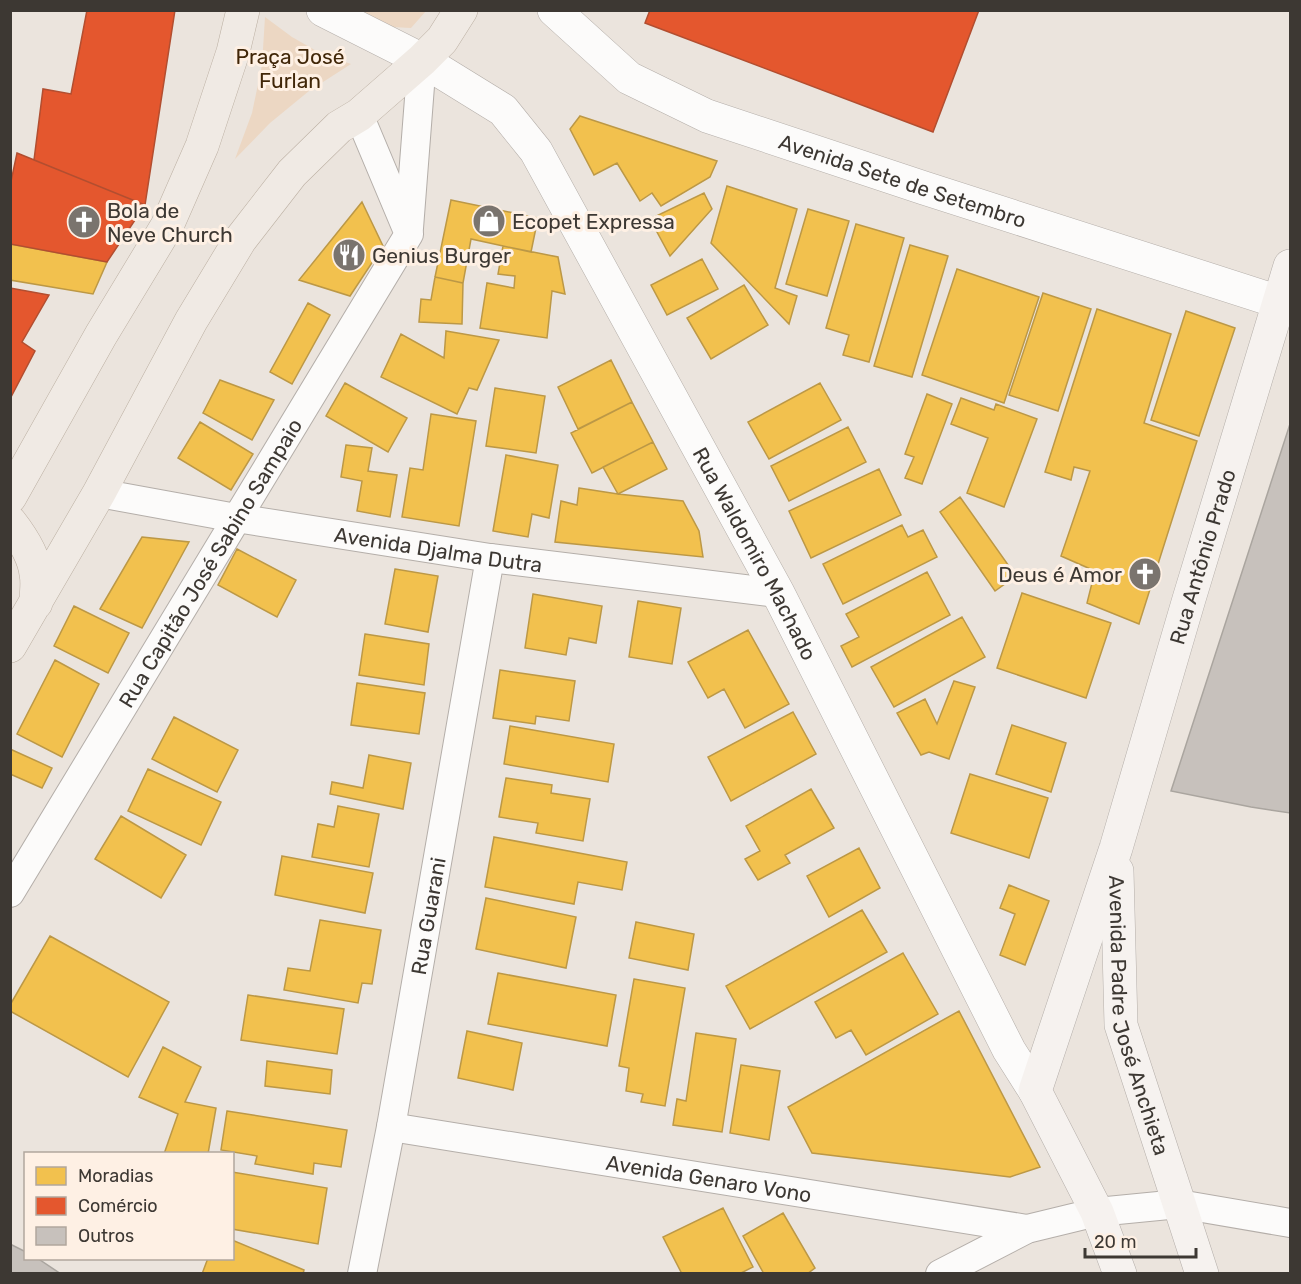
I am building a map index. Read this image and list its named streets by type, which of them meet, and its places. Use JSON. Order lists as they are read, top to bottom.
{
  "streets": {
    "main road": ["Rua Antônio Prado", "Avenida Padre José Anchieta"],
    "street": [
      "Avenida Sete de Setembro",
      "Avenida Djalma Dutra",
      "Rua Waldomiro Machado",
      "Rua Capitão José Sabino Sampaio",
      "Rua Guarani",
      "Avenida Genaro Vono"
    ]
  },
  "crossings": [
    ["Avenida Sete de Setembro", "Rua Antônio Prado"],
    ["Avenida Djalma Dutra", "Rua Waldomiro Machado"],
    ["Avenida Djalma Dutra", "Rua Capitão José Sabino Sampaio"],
    ["Avenida Djalma Dutra", "Rua Guarani"],
    ["Rua Waldomiro Machado", "Rua Capitão José Sabino Sampaio"],
    ["Rua Waldomiro Machado", "Avenida Padre José Anchieta"],
    ["Rua Antônio Prado", "Avenida Padre José Anchieta"],
    ["Rua Guarani", "Avenida Genaro Vono"]
  ],
  "parks": ["Praça José Furlan"],
  "places": {
    "shop": ["Ecopet Expressa"],
    "church": ["Bola de Neve Church", "Deus é Amor"],
    "restaurant": ["Genius Burger"]
  },
  "legend": ["Moradias", "Comércio", "Outros"],
  "scale_bar": "20 m"
}
